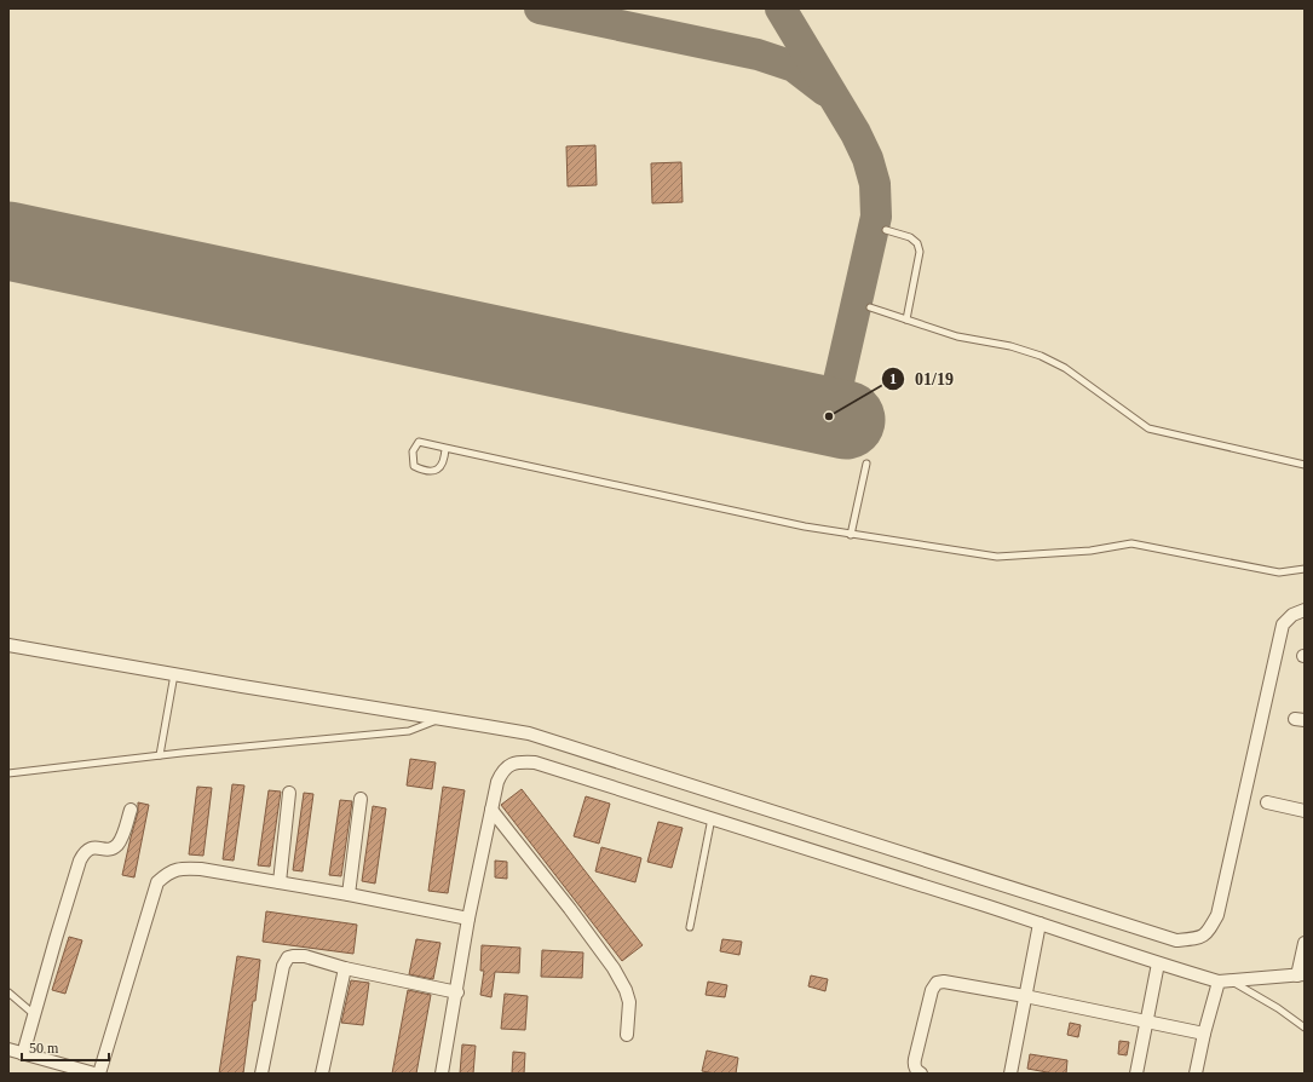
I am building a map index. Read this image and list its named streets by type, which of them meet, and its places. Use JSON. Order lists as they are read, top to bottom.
{
  "places": ["01/19"],
  "scale_bar": "50 m"
}
